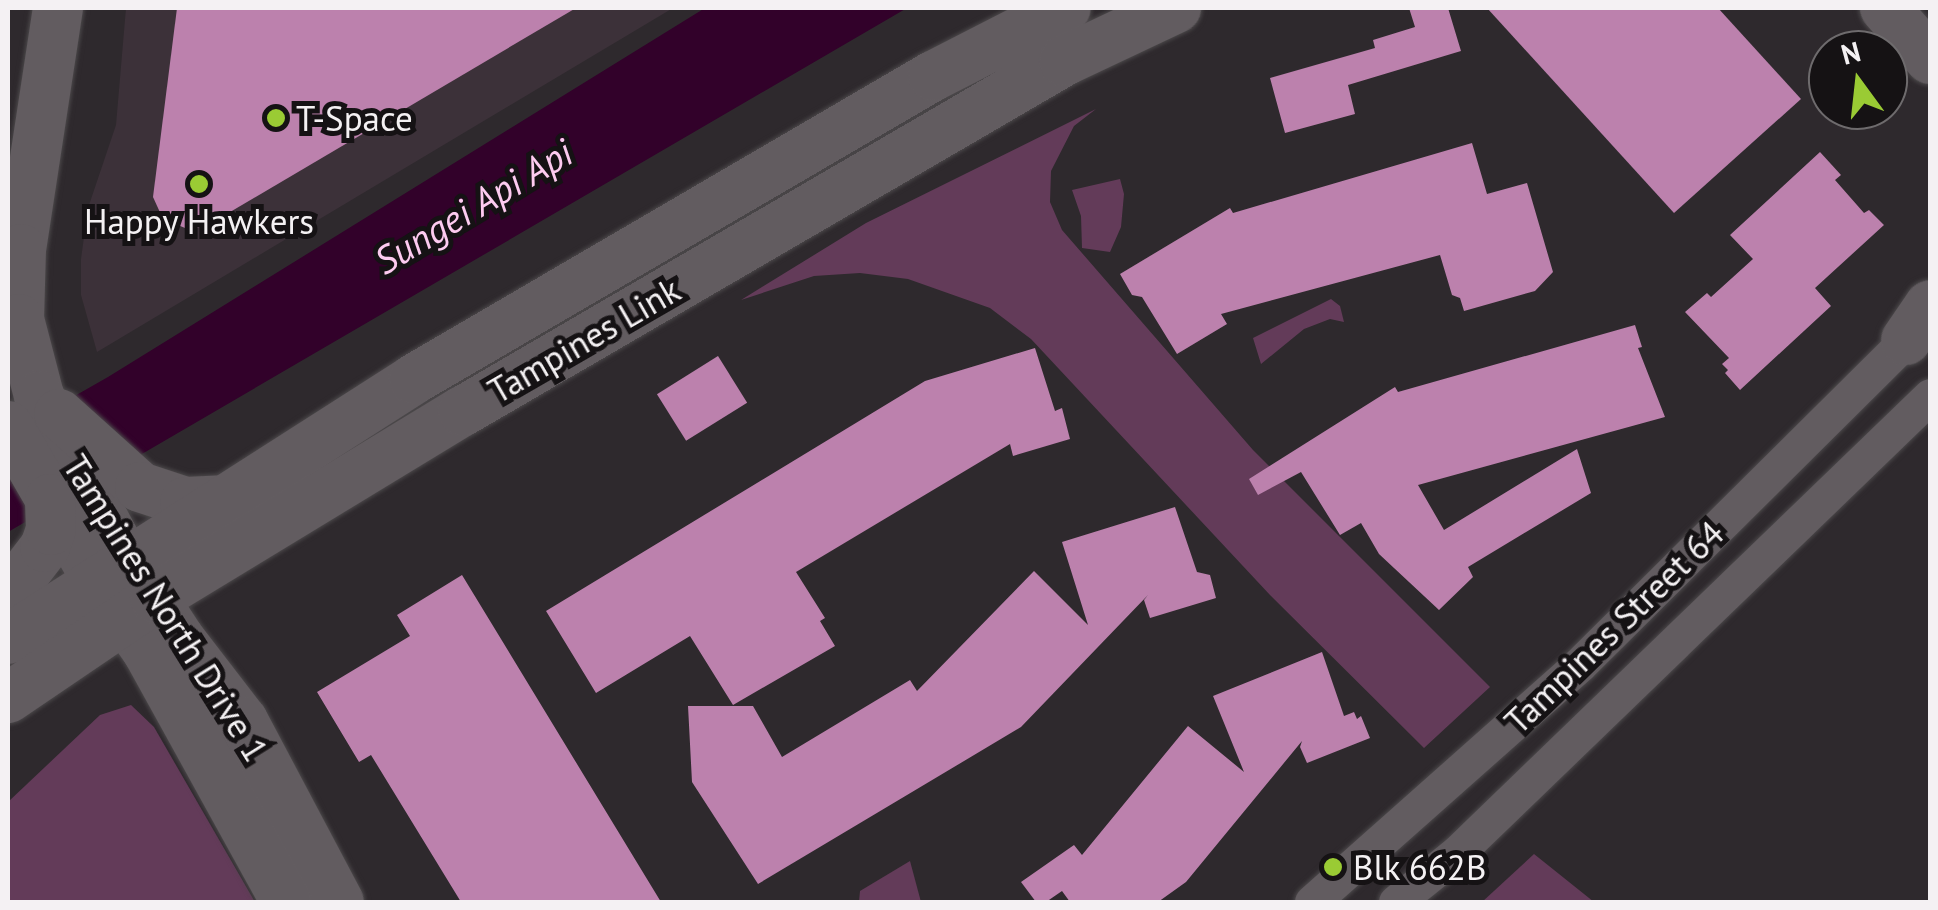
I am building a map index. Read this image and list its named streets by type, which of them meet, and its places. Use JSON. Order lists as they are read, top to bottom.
{
  "streets": {
    "street": ["Tampines Link", "Tampines North Drive 1", "Tampines Street 64"]
  },
  "crossings": [
    ["Tampines Link", "Tampines North Drive 1"]
  ],
  "water": ["Sungei Api Api"],
  "places": ["T-Space", "Happy Hawkers", "Blk 662B"],
  "north": "top"
}
